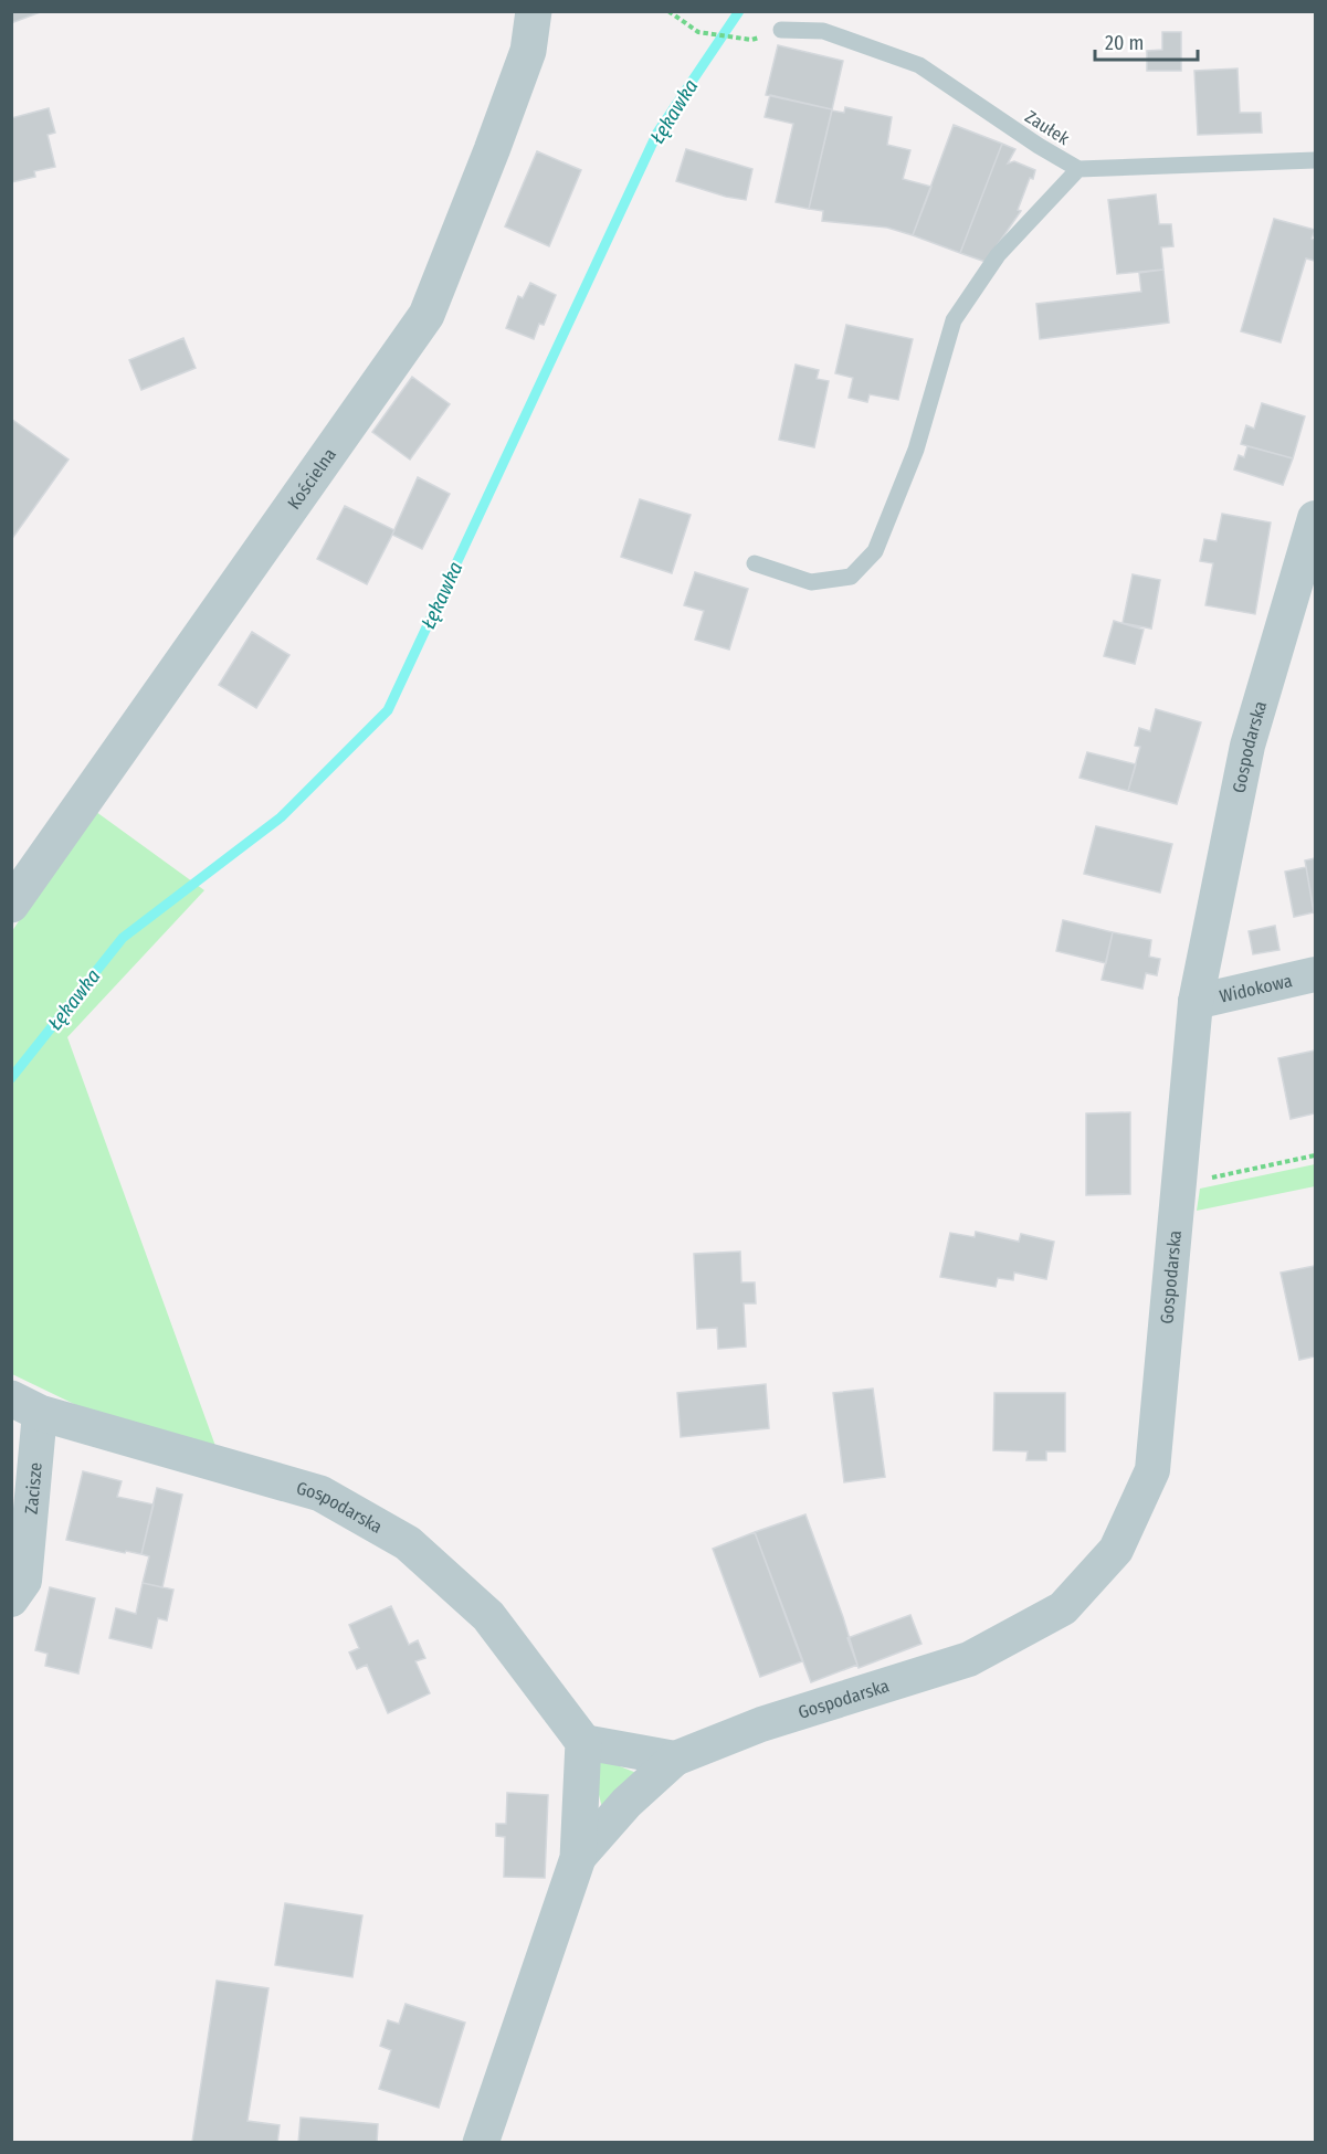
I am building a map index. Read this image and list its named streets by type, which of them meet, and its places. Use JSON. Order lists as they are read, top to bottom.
{
  "streets": {
    "street": [
      "Kościelna",
      "Gospodarska",
      "Widokowa",
      "Zacisze"
    ],
    "lane": ["Zaułek"]
  },
  "crossings": [
    ["Gospodarska", "Widokowa"],
    ["Gospodarska", "Zacisze"]
  ],
  "water": ["Łękawka"],
  "scale_bar": "20 m"
}
